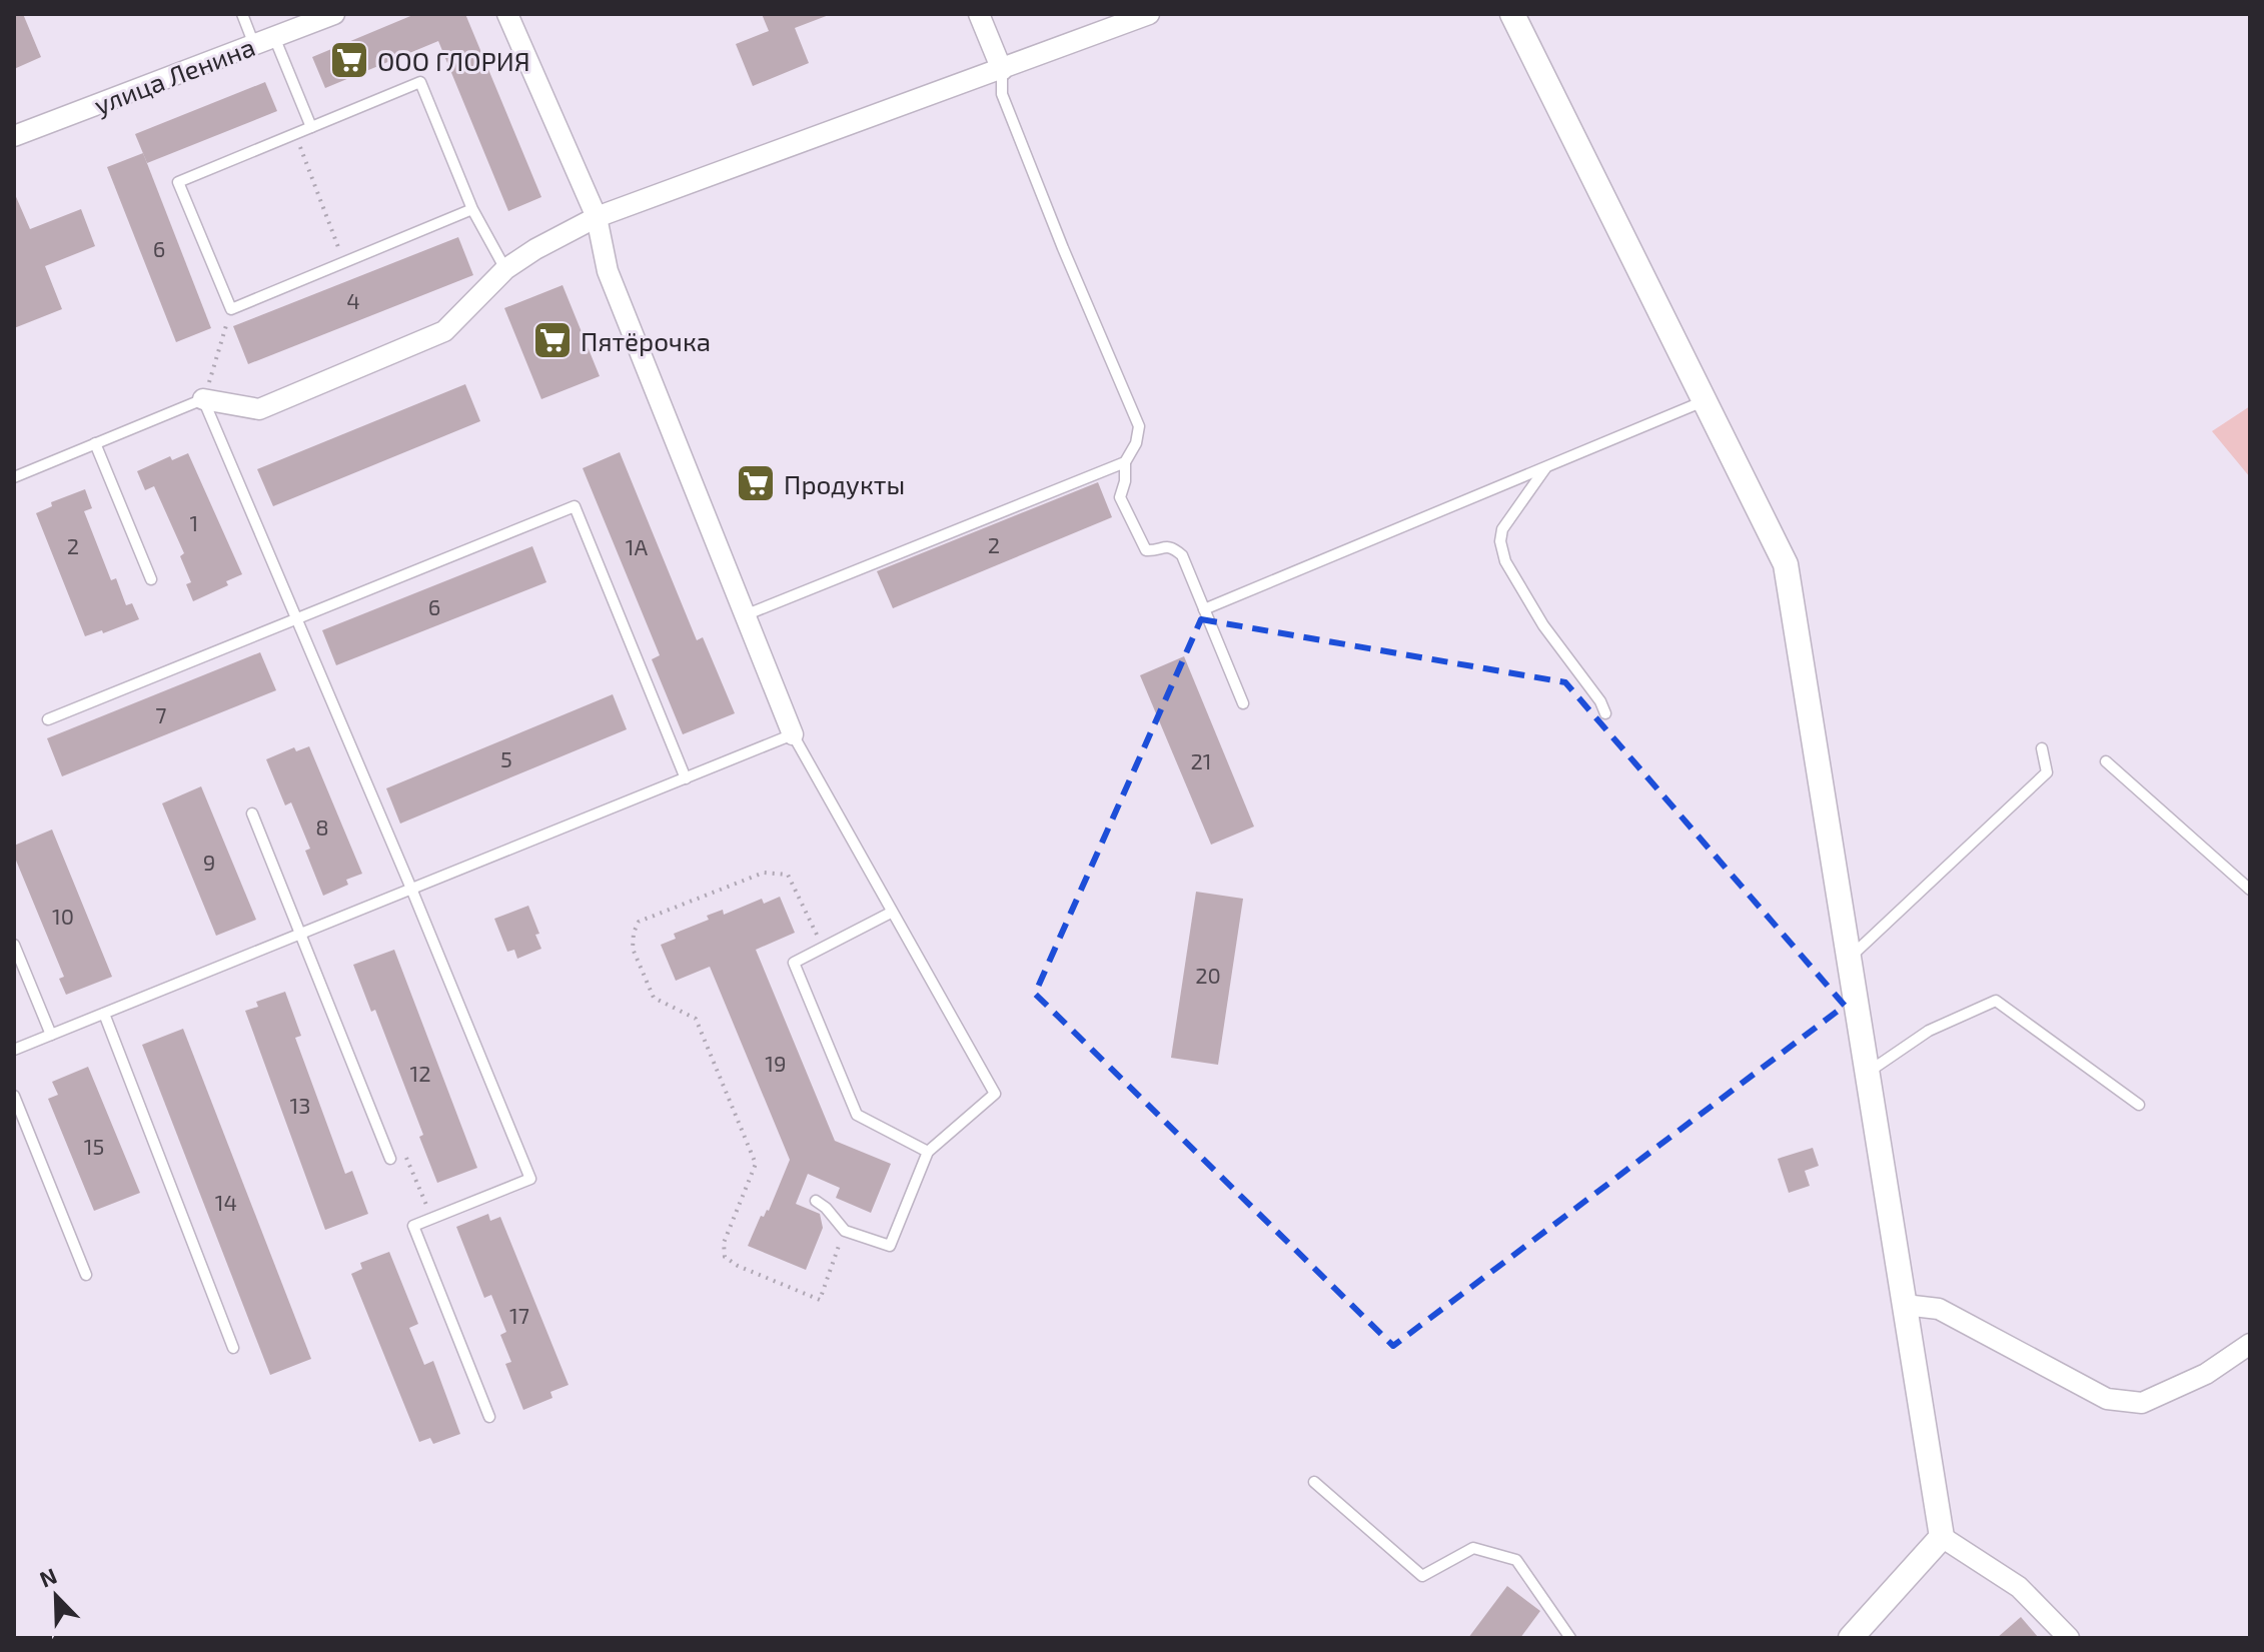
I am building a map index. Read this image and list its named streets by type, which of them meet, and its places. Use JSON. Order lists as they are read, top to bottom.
{
  "streets": {
    "street": ["улица Ленина"]
  },
  "places": {
    "supermarket": ["ООО ГЛОРИЯ", "Пятёрочка", "Продукты"]
  },
  "house_numbers": [
    "6",
    "4",
    "1",
    "2",
    "2",
    "1А",
    "6",
    "7",
    "5",
    "21",
    "8",
    "9",
    "10",
    "20",
    "19",
    "12",
    "13",
    "15",
    "14",
    "17"
  ],
  "north": "top left"
}
